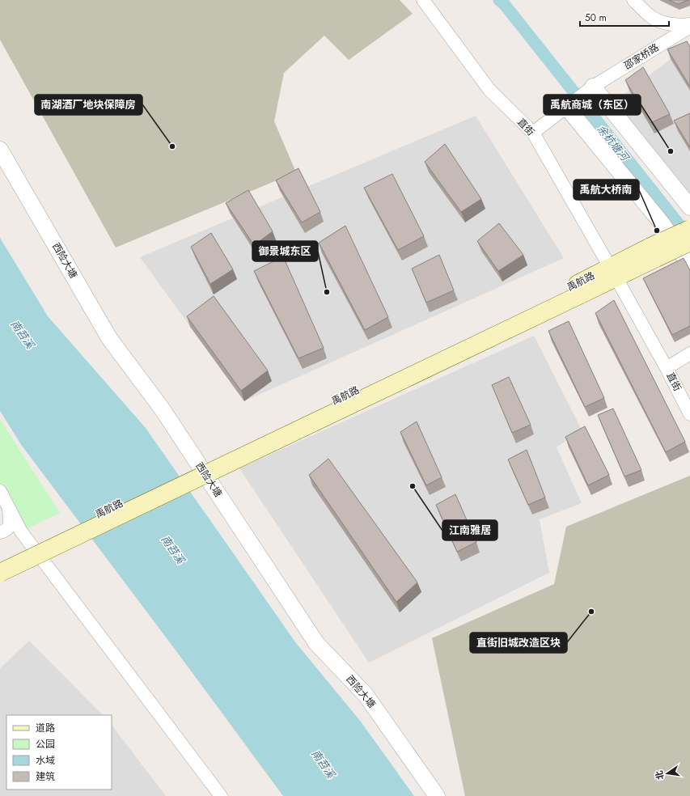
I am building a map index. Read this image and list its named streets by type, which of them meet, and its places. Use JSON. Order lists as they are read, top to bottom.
{
  "streets": {
    "main road": ["禹航路"],
    "street": ["邵家桥路", "直街", "西险大塘"]
  },
  "crossings": [
    ["邵家桥路", "直街"],
    ["直街", "禹航路"]
  ],
  "water": ["余杭塘河", "南苕溪"],
  "places": [
    "南湖酒厂地块保障房",
    "禹航商城（东区）",
    "禹航大桥南",
    "御景城东区",
    "江南雅居",
    "直街旧城改造区块"
  ],
  "legend": [
    "道路",
    "公园",
    "水域",
    "建筑"
  ],
  "scale_bar": "50 m",
  "north": "left"
}
